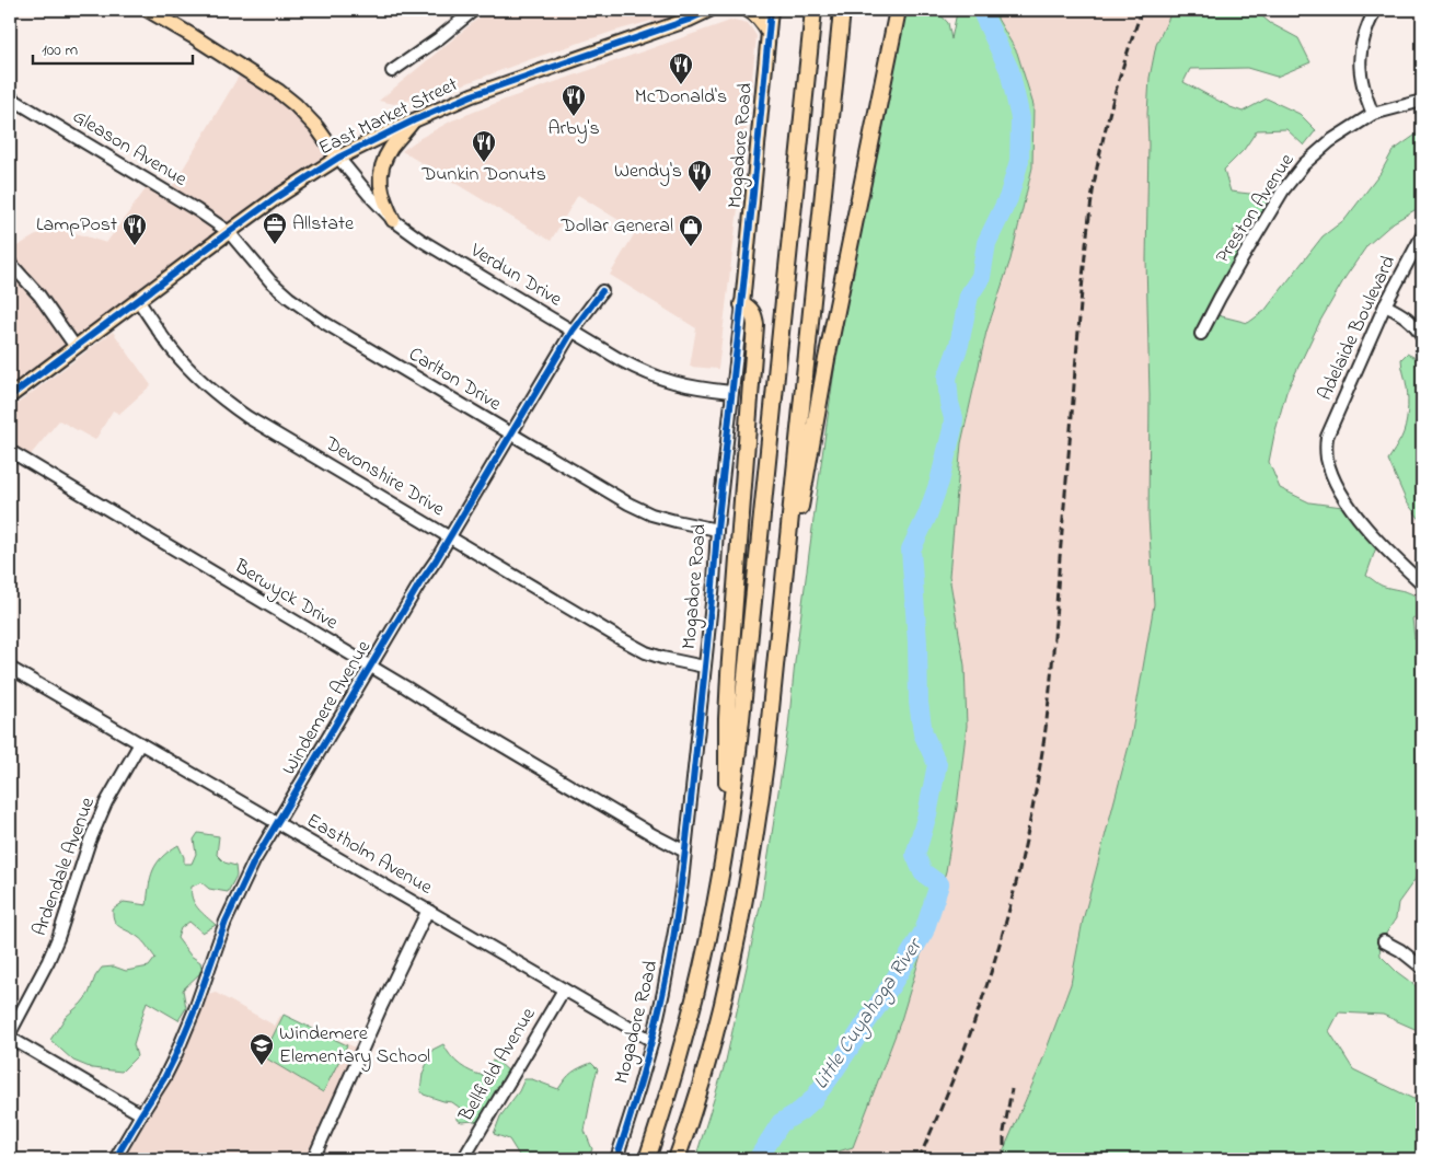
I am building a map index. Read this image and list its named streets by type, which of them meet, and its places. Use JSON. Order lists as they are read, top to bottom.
{
  "streets": {
    "main road": ["East Market Street", "Mogadore Road"],
    "street": [
      "Gleason Avenue",
      "Preston Avenue",
      "Verdun Drive",
      "Adelaide Boulevard",
      "Carlton Drive",
      "Devonshire Drive",
      "Berwyck Drive",
      "Windemere Avenue",
      "Eastholm Avenue",
      "Ardendale Avenue",
      "Bellfield Avenue"
    ]
  },
  "crossings": [
    ["East Market Street", "Gleason Avenue"],
    ["East Market Street", "Verdun Drive"],
    ["East Market Street", "Carlton Drive"],
    ["East Market Street", "Devonshire Drive"],
    ["Mogadore Road", "Verdun Drive"],
    ["Mogadore Road", "Carlton Drive"],
    ["Mogadore Road", "Devonshire Drive"],
    ["Mogadore Road", "Berwyck Drive"],
    ["Mogadore Road", "Eastholm Avenue"],
    ["Gleason Avenue", "Carlton Drive"],
    ["Verdun Drive", "Windemere Avenue"],
    ["Carlton Drive", "Windemere Avenue"],
    ["Devonshire Drive", "Windemere Avenue"],
    ["Berwyck Drive", "Windemere Avenue"],
    ["Windemere Avenue", "Eastholm Avenue"],
    ["Eastholm Avenue", "Ardendale Avenue"],
    ["Eastholm Avenue", "Bellfield Avenue"]
  ],
  "water": ["Little Cuyahoga River"],
  "places": {
    "restaurant": [
      "McDonald's",
      "Arby's",
      "Dunkin Donuts",
      "Wendy's",
      "LampPost"
    ],
    "office": ["Allstate"],
    "shop": ["Dollar General"],
    "school or university": ["Windemere Elementary School"]
  },
  "scale_bar": "100 m"
}
